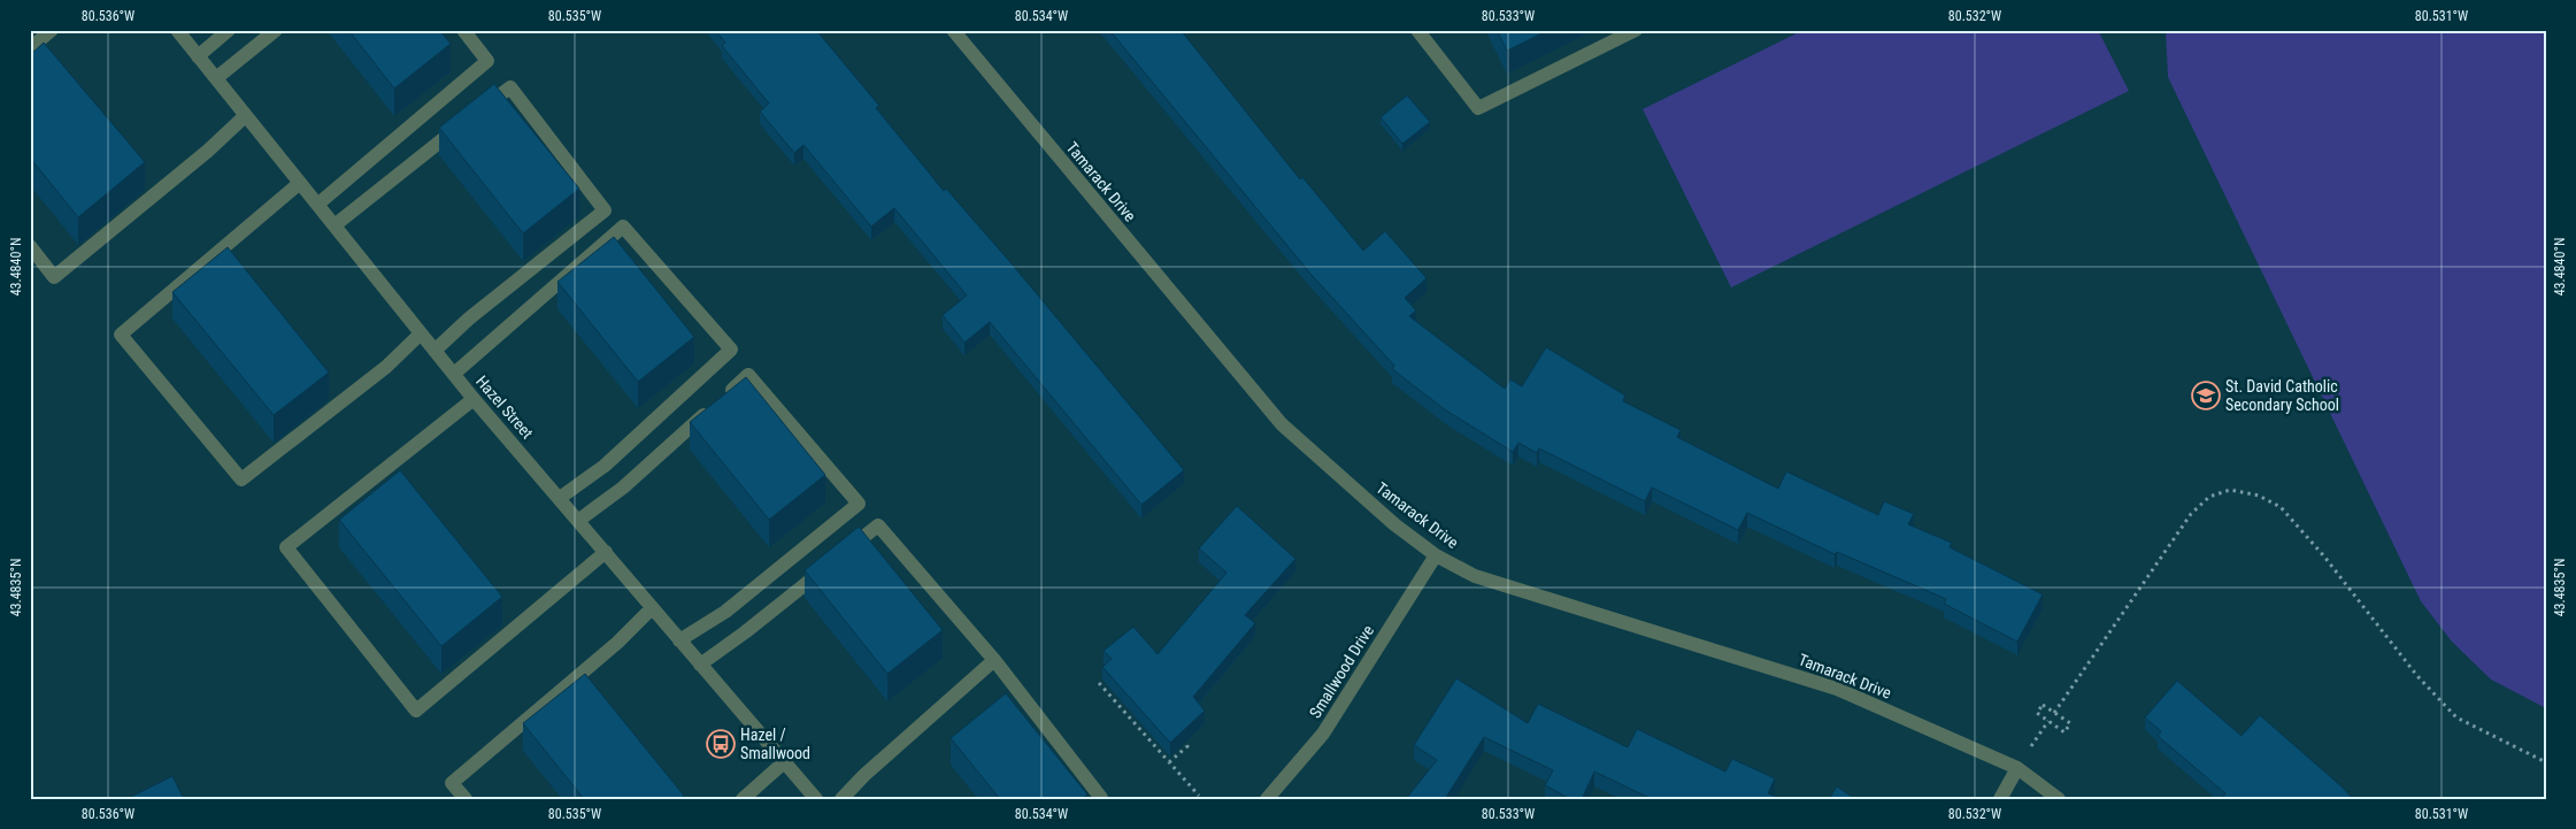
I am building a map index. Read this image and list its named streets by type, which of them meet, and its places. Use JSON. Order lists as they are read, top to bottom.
{
  "streets": {
    "street": ["Tamarack Drive", "Hazel Street", "Smallwood Drive"]
  },
  "crossings": [
    ["Tamarack Drive", "Smallwood Drive"]
  ],
  "places": {
    "school or university": ["St. David Catholic Secondary School"],
    "bus stop": ["Hazel / Smallwood"]
  },
  "coordinates": [
    "80.536°W",
    "80.535°W",
    "80.534°W",
    "80.533°W",
    "80.532°W",
    "80.531°W",
    "43.4840°N",
    "43.4835°N"
  ]
}
